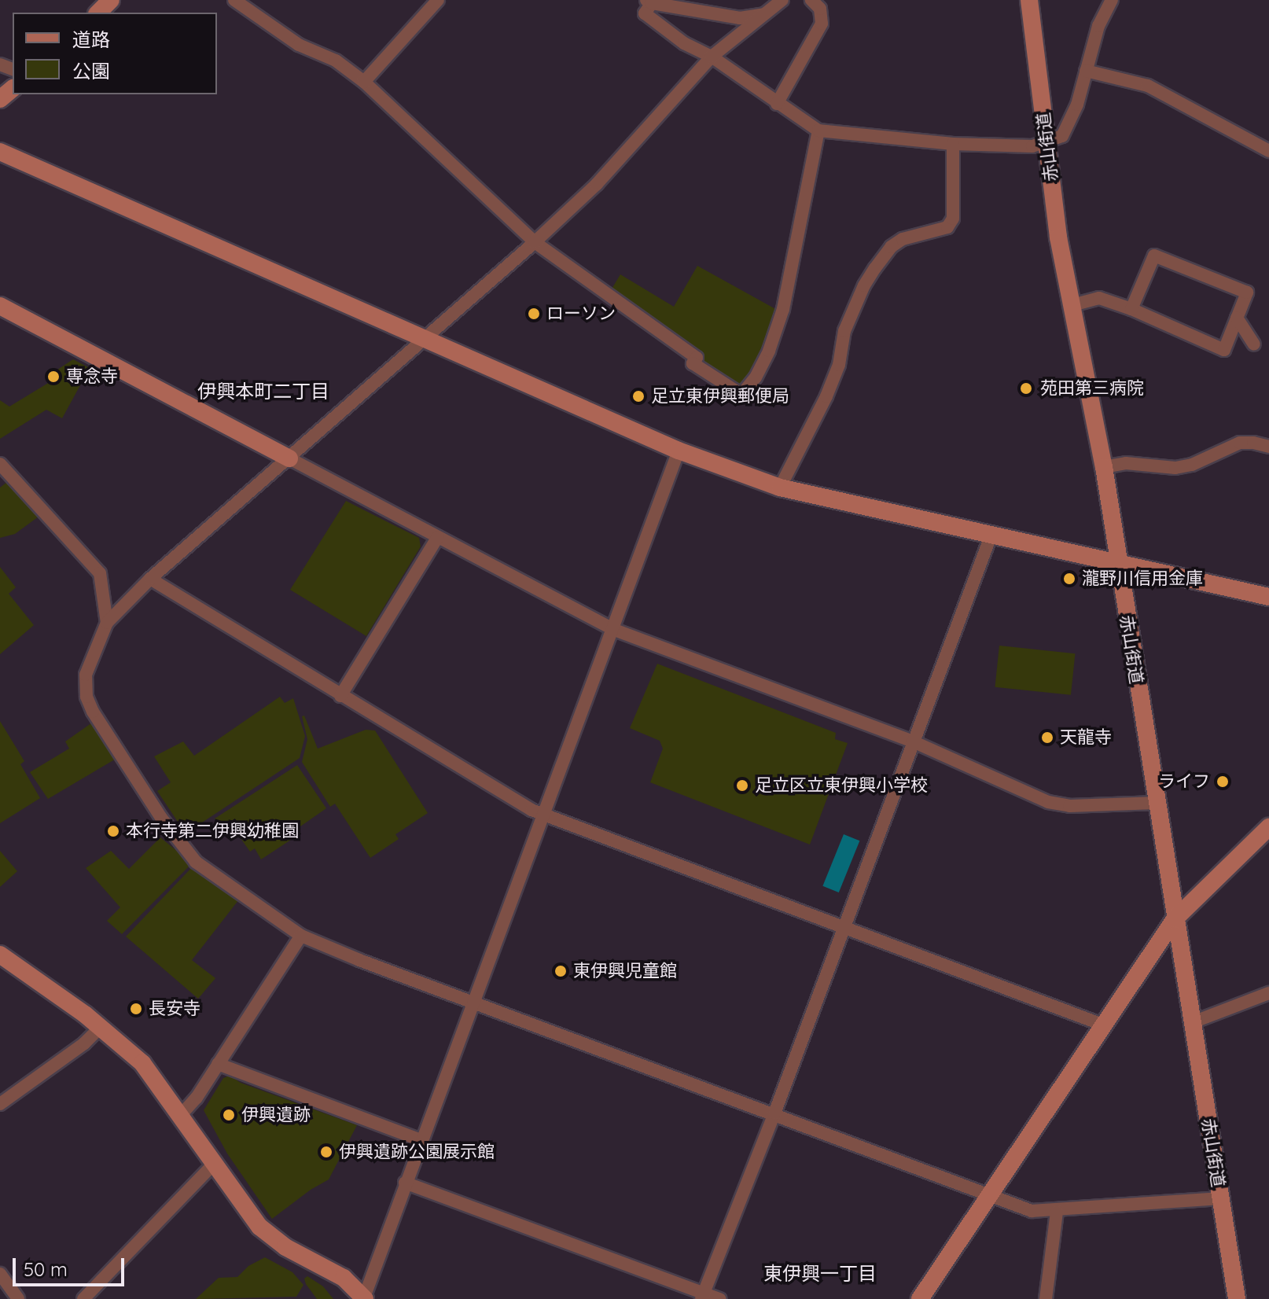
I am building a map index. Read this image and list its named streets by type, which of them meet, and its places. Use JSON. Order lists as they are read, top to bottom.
{
  "streets": {
    "street": ["赤山街道"]
  },
  "districts": ["伊興本町二丁目", "東伊興一丁目"],
  "places": [
    "ローソン",
    "専念寺",
    "苑田第三病院",
    "足立東伊興郵便局",
    "瀧野川信用金庫",
    "天龍寺",
    "ライフ",
    "足立区立東伊興小学校",
    "本行寺第二伊興幼稚園",
    "東伊興児童館",
    "長安寺",
    "伊興遺跡",
    "伊興遺跡公園展示館"
  ],
  "legend": ["道路", "公園"],
  "scale_bar": "50 m"
}
